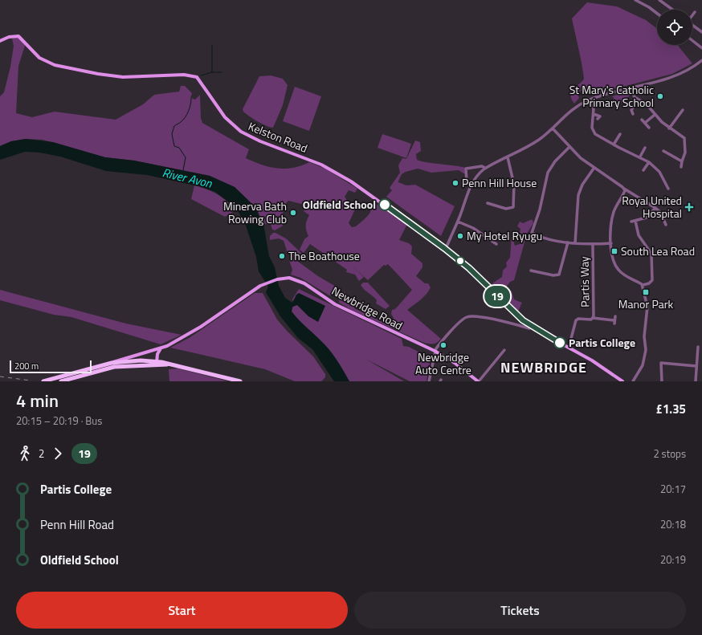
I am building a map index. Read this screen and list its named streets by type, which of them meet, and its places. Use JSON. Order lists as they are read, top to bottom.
{
  "streets": {
    "main road": ["Kelston Road", "Newbridge Road"],
    "street": ["Partis Way"]
  },
  "crossings": [
    ["Kelston Road", "Partis Way"]
  ],
  "districts": ["NEWBRIDGE"],
  "water": ["River Avon"],
  "places": {
    "other": [
      "St Mary's Catholic Primary School",
      "Penn Hill House",
      "Oldfield School",
      "Minerva Bath Rowing Club",
      "My Hotel Ryugu",
      "The Boathouse",
      "Partis College",
      "Newbridge Auto Centre"
    ],
    "health": ["Royal United Hospital"],
    "transit": ["South Lea Road", "Manor Park"]
  },
  "lines": ["bus line 19"],
  "scale_bar": "200 m",
  "page": {
    "on_map": "19",
    "scale": "200 m",
    "heading": ["4 min", "20:15 – 20:19 · Bus", "£1.35"],
    "legs": ["2", "19", "2 stops"],
    "list": [
      {
        "name": "Partis College",
        "value": "20:17"
      },
      {
        "name": "Penn Hill Road",
        "value": "20:18"
      },
      {
        "name": "Oldfield School",
        "value": "20:19"
      }
    ],
    "buttons": ["Start", "Tickets"]
  }
}
